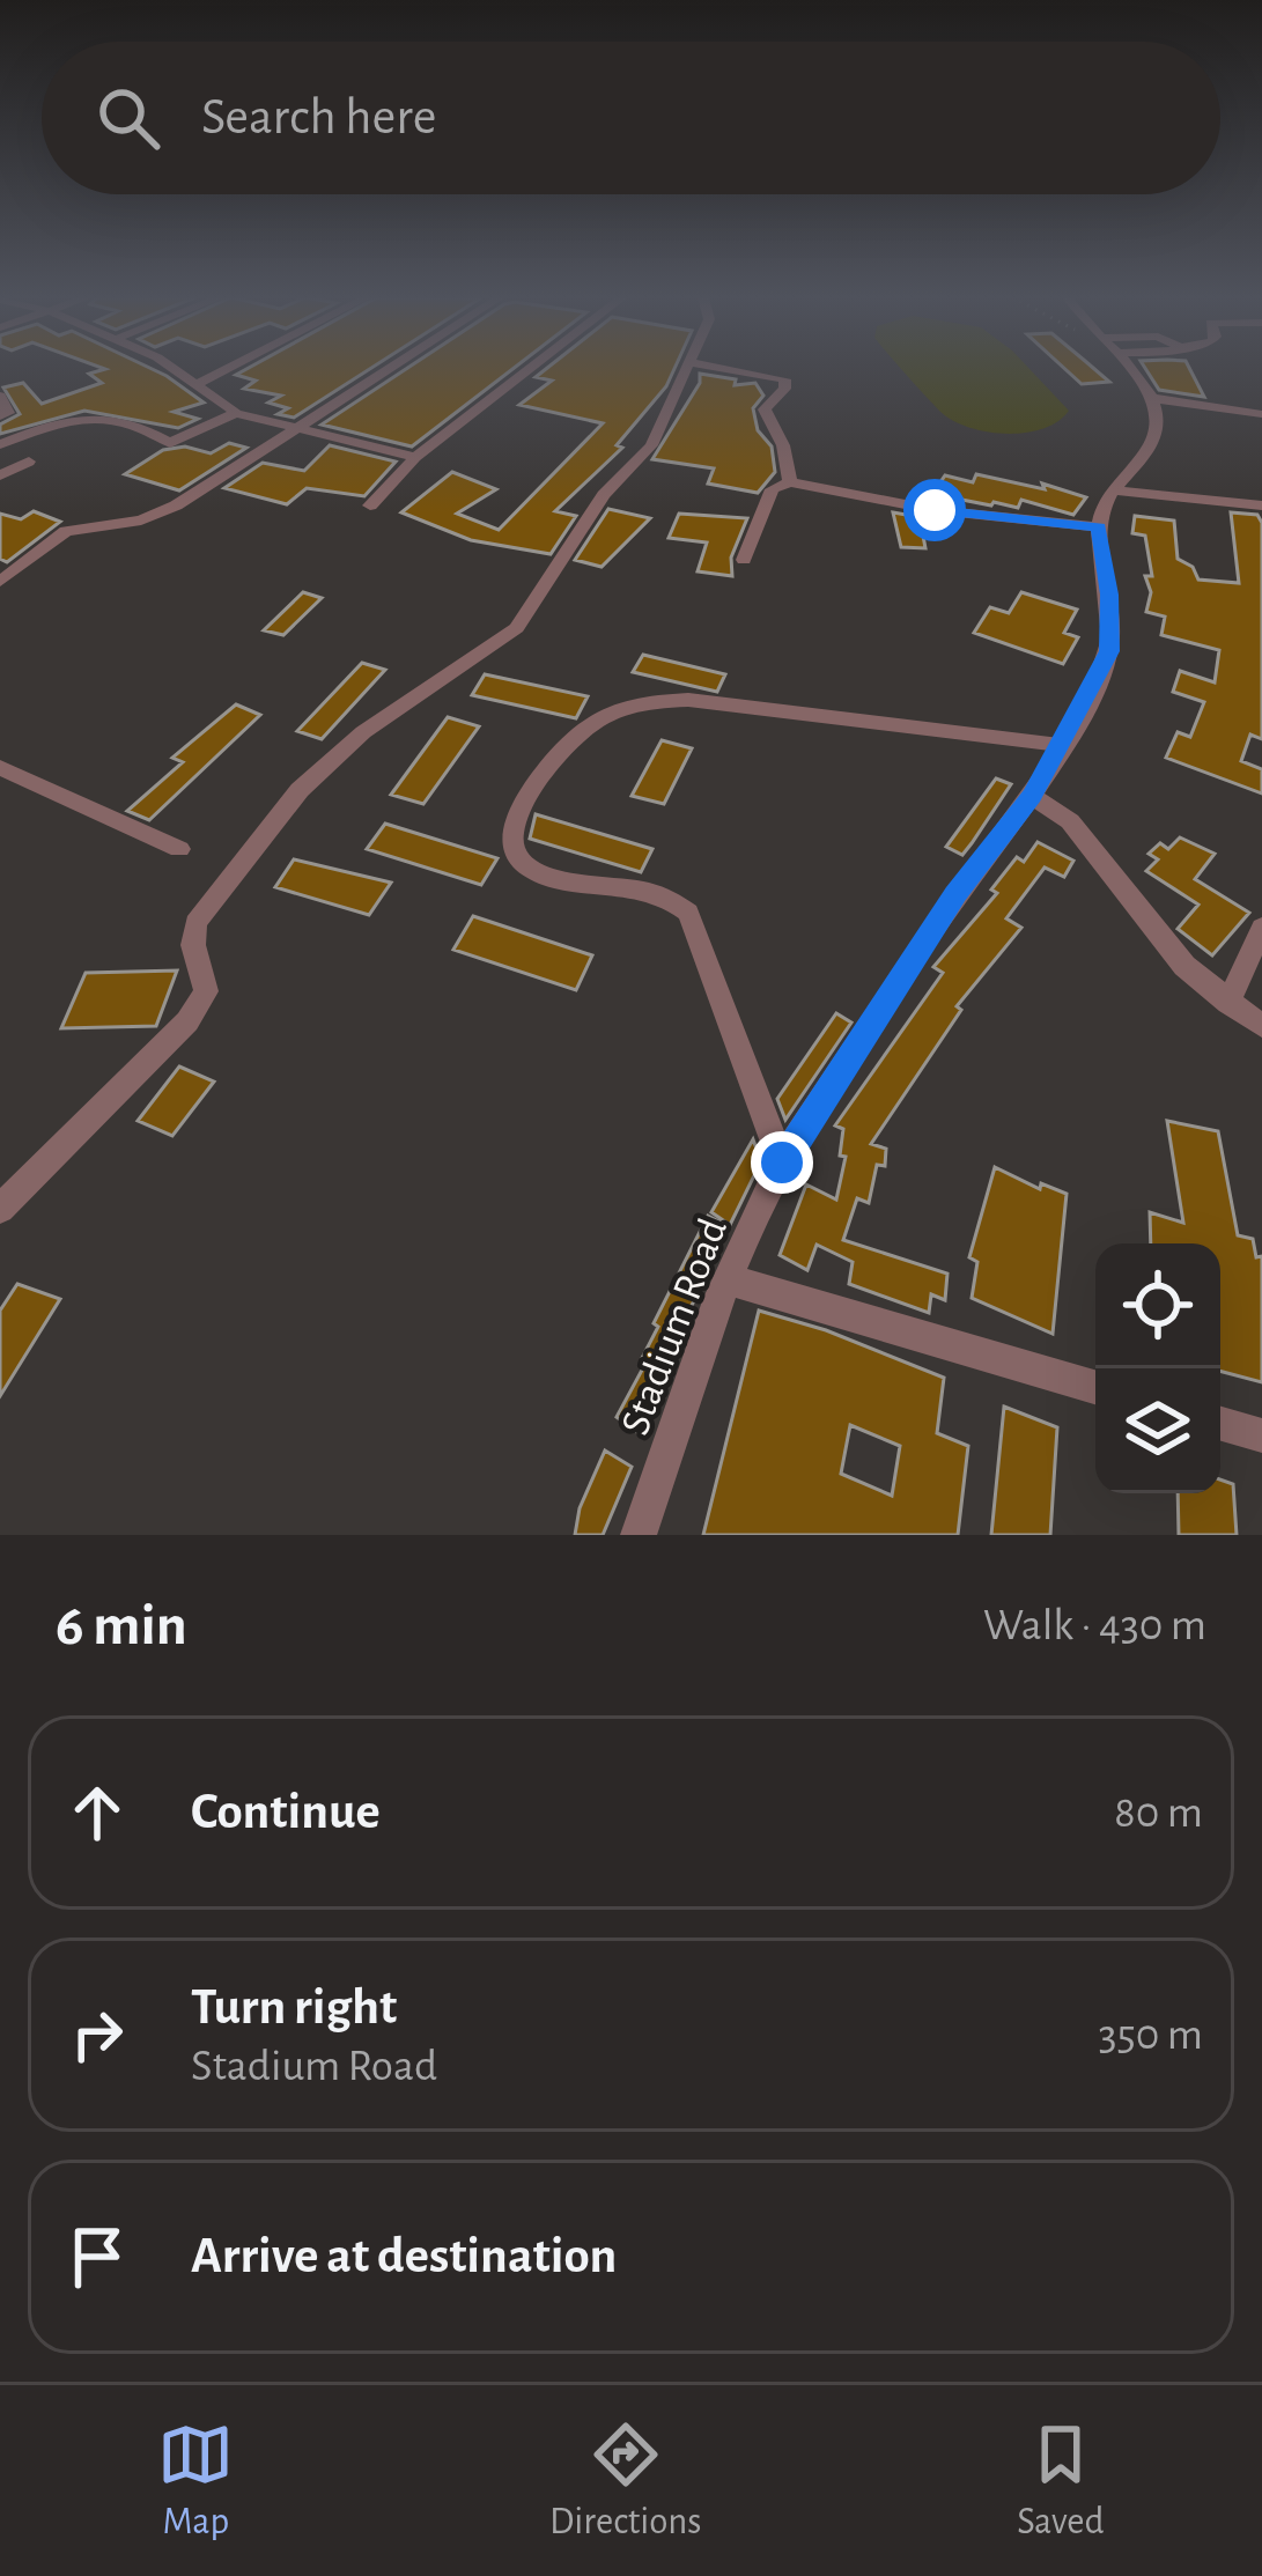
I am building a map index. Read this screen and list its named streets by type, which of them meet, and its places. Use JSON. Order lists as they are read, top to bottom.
{
  "streets": {
    "street": ["Stadium Road"]
  },
  "page": {
    "search": "Search here",
    "heading": ["6 min", "Walk · 430 m"],
    "list": [
      ["Continue", "80 m"],
      ["Turn right", "Stadium Road", "350 m"],
      "Arrive at destination"
    ],
    "nav": ["Map", "Directions", "Saved"]
  }
}
